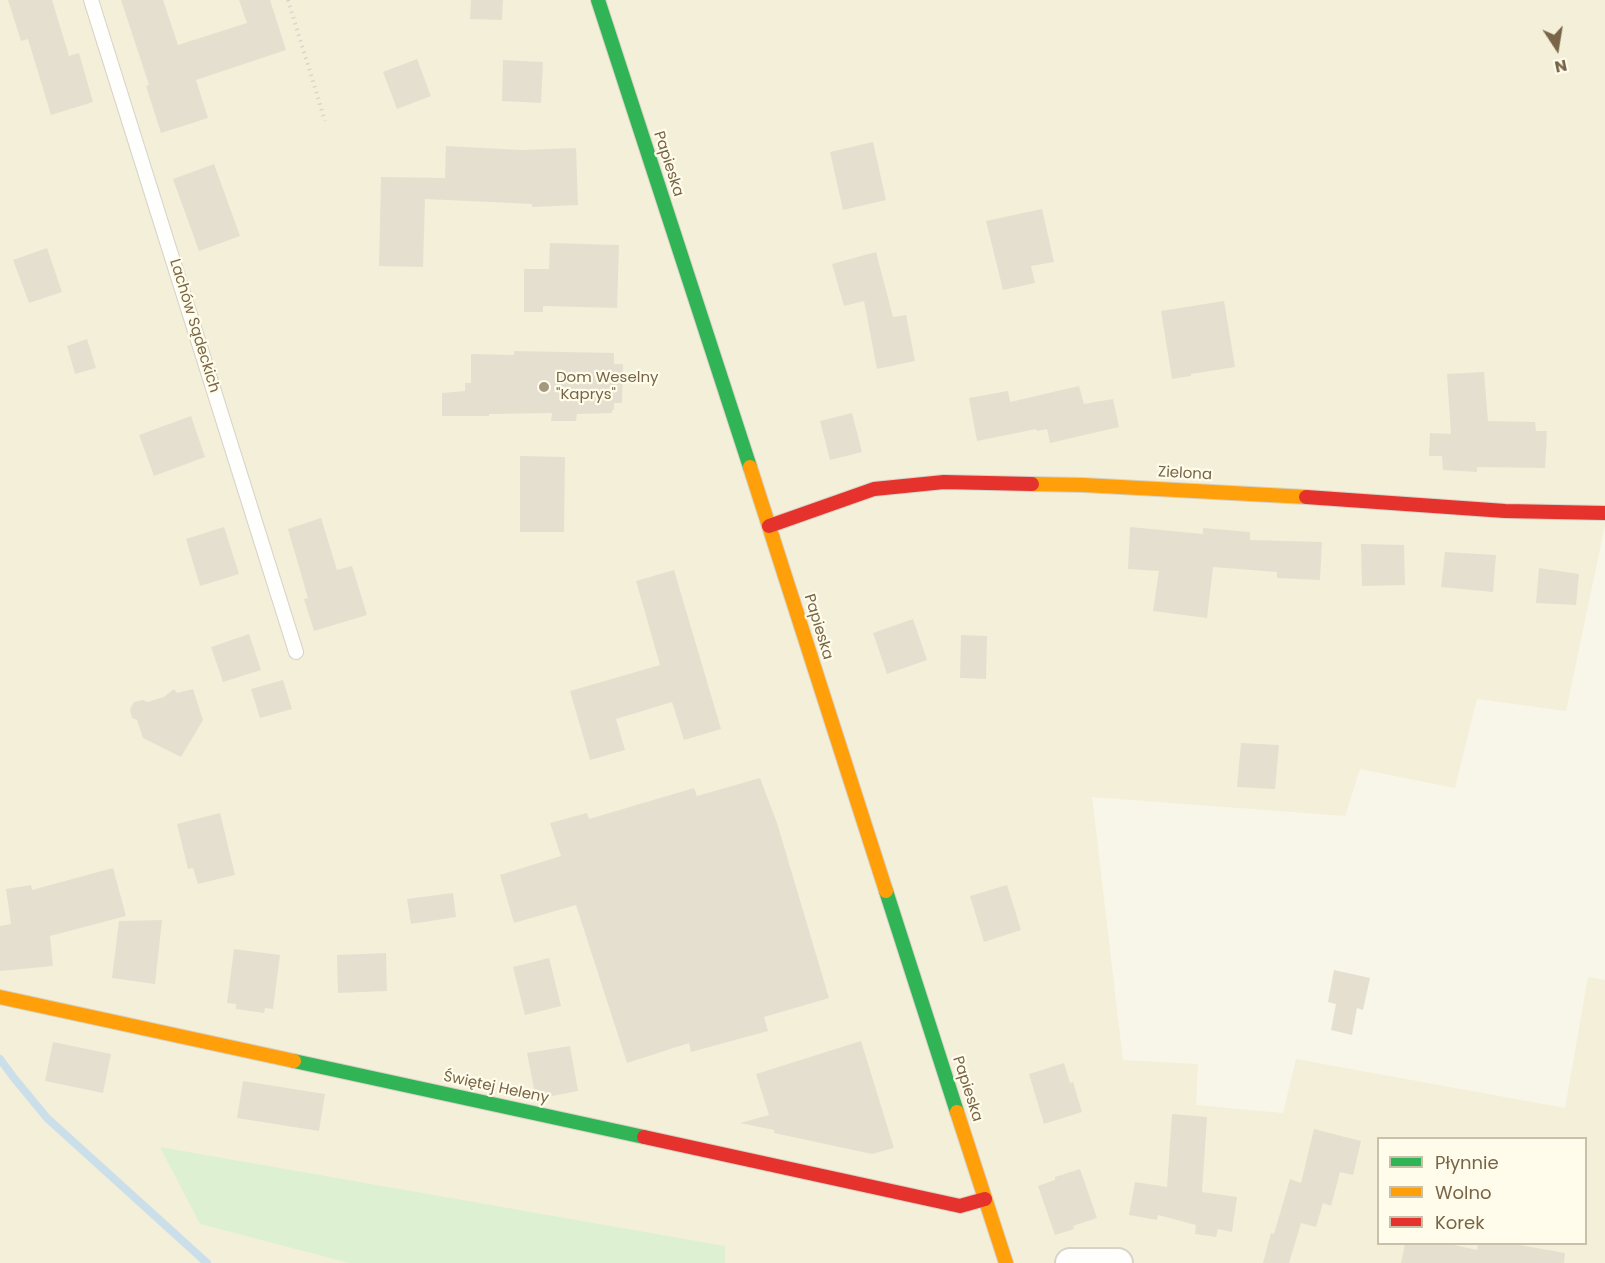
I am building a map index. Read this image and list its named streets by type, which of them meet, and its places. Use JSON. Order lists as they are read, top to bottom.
{
  "streets": {
    "street": ["Papieska", "Zielona", "Świętej Heleny"],
    "lane": ["Lachów Sądeckich"]
  },
  "crossings": [
    ["Papieska", "Zielona"],
    ["Papieska", "Świętej Heleny"]
  ],
  "places": ["Dom Weselny \"Kaprys\""],
  "legend": ["Płynnie", "Wolno", "Korek"],
  "north": "bottom"
}
